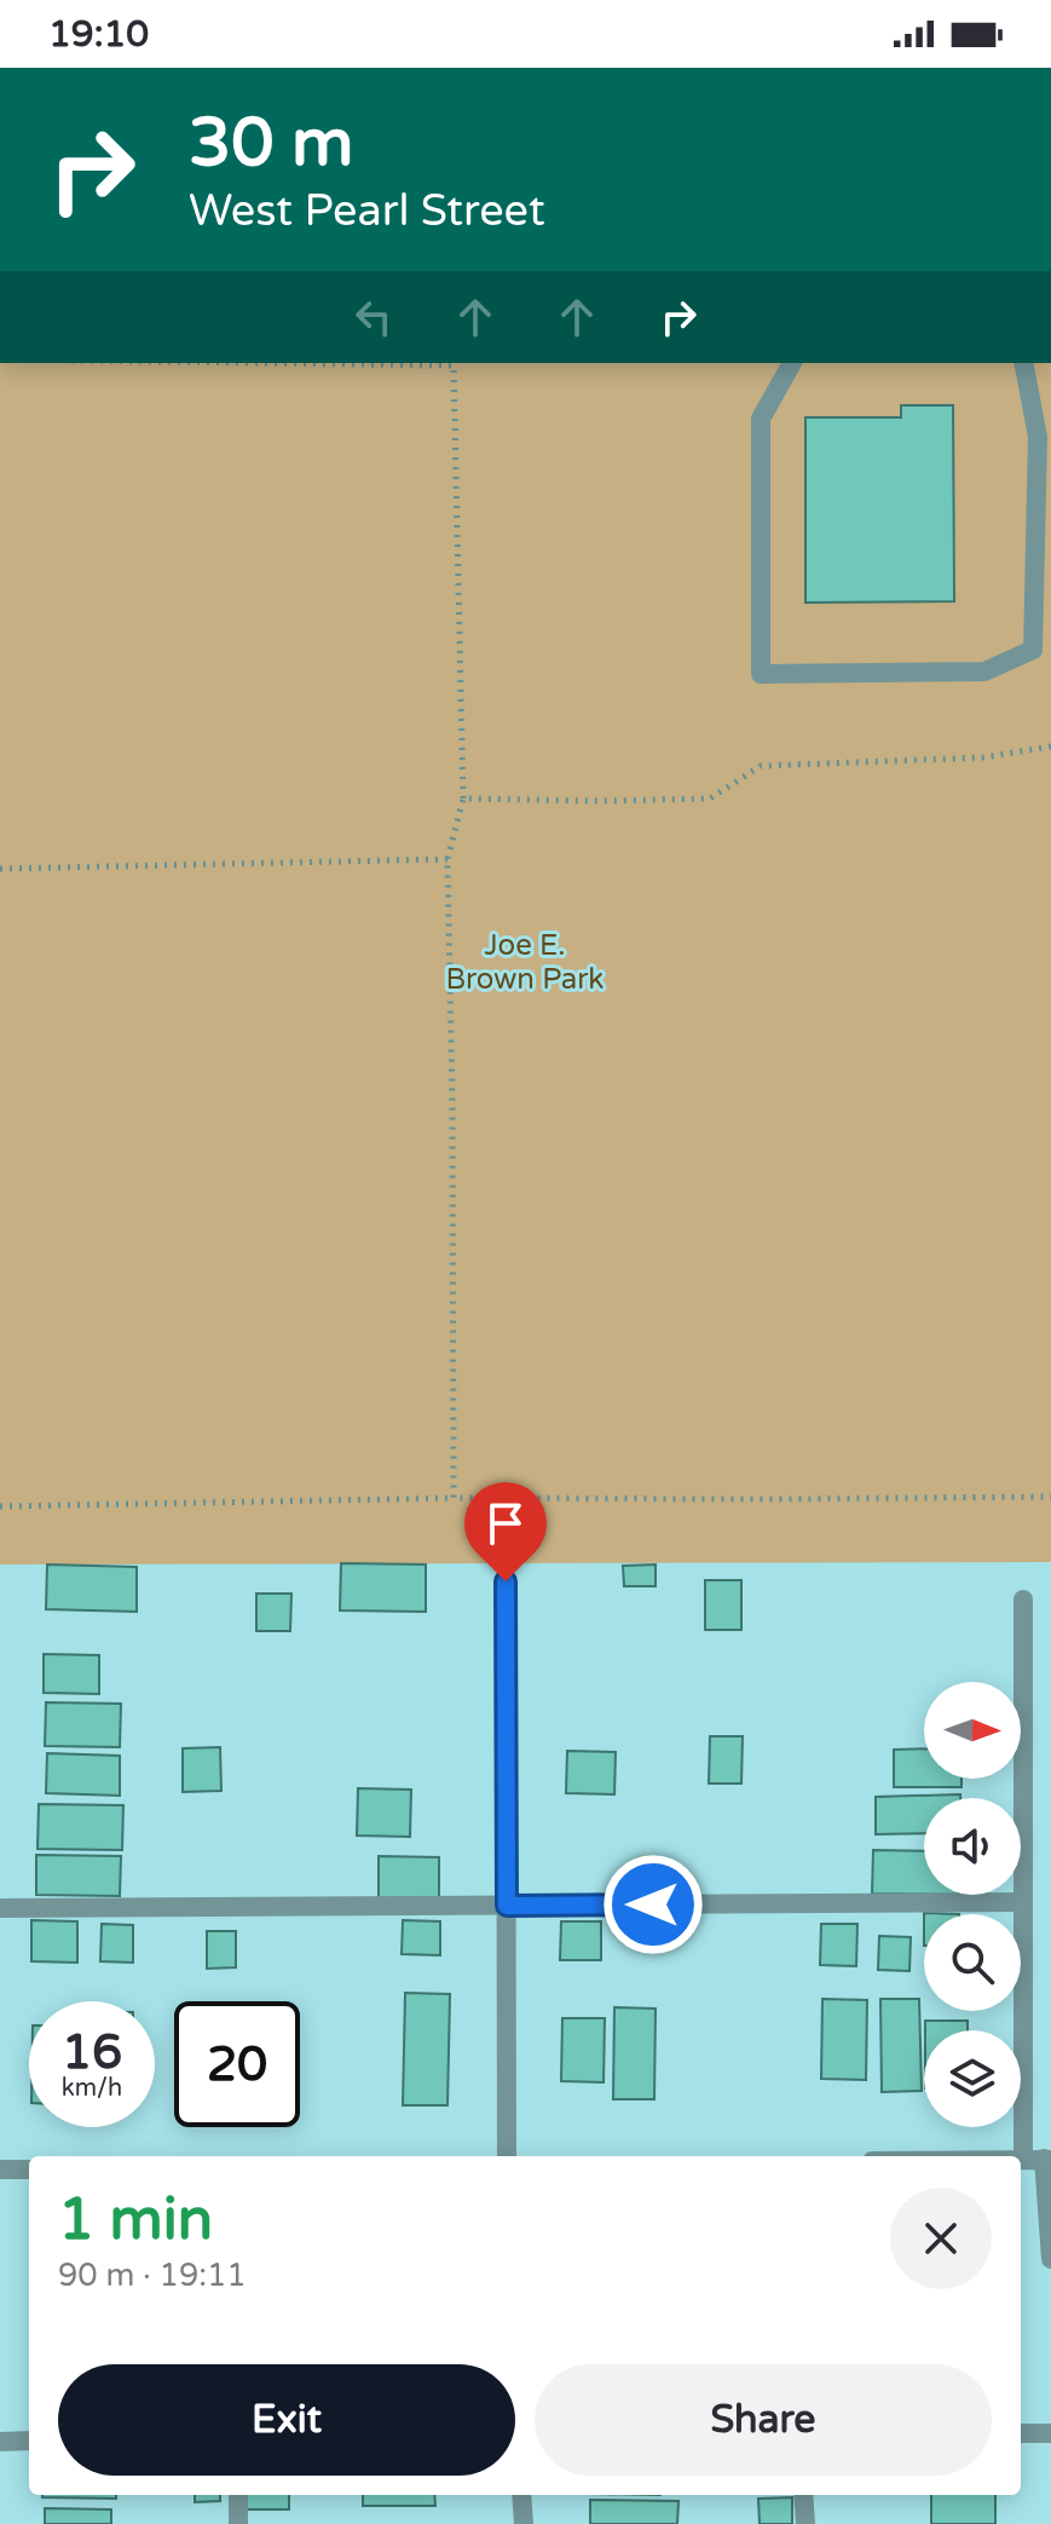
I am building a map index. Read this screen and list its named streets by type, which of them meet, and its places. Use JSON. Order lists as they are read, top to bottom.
{
  "parks": ["Joe E. Brown Park"],
  "north": "right",
  "page": {
    "status": "19:10",
    "turn": ["30 m", "West Pearl Street"],
    "speed": "16 km/h",
    "limit": "20",
    "heading": ["1 min", "90 m · 19:11"],
    "buttons": ["Exit", "Share"]
  }
}
